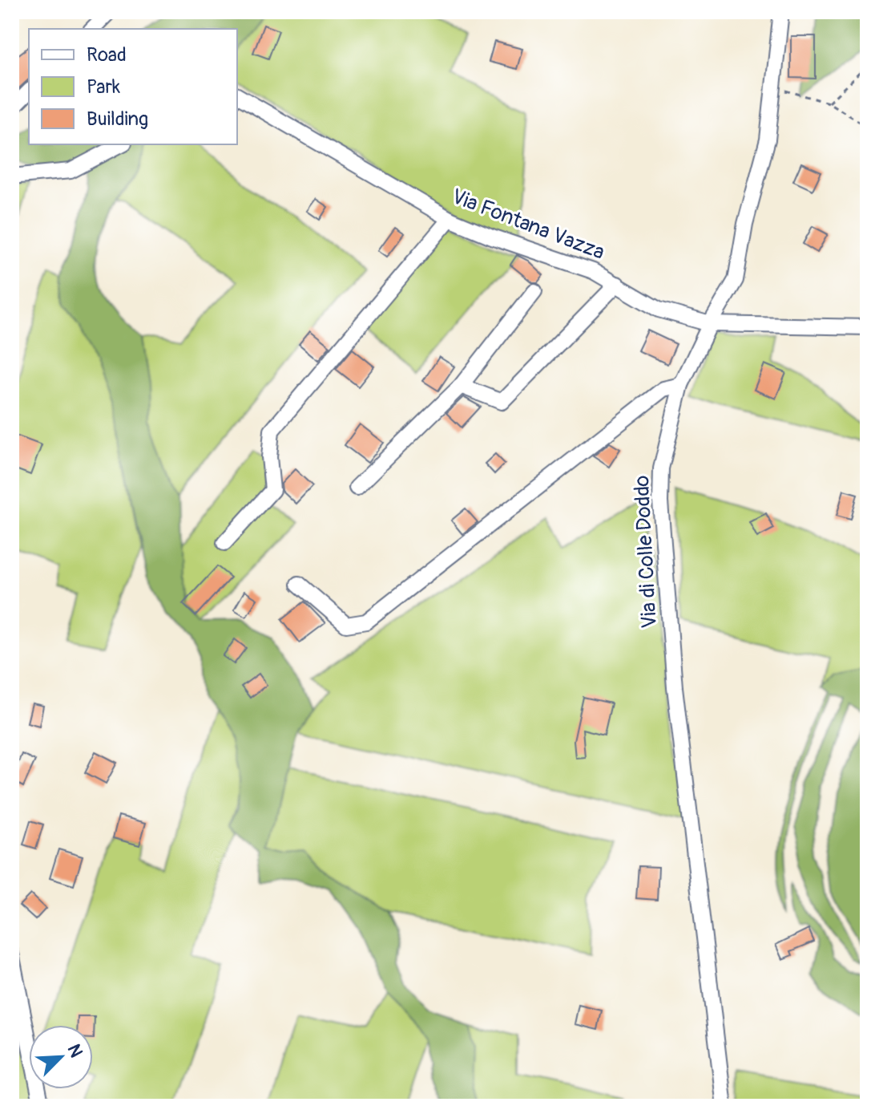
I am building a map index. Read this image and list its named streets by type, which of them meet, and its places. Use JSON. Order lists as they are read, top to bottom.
{
  "streets": {
    "street": ["Via Fontana Vazza", "Via di Colle Doddo"]
  },
  "crossings": [
    ["Via Fontana Vazza", "Via di Colle Doddo"]
  ],
  "legend": ["Road", "Park", "Building"],
  "north": "top right"
}
